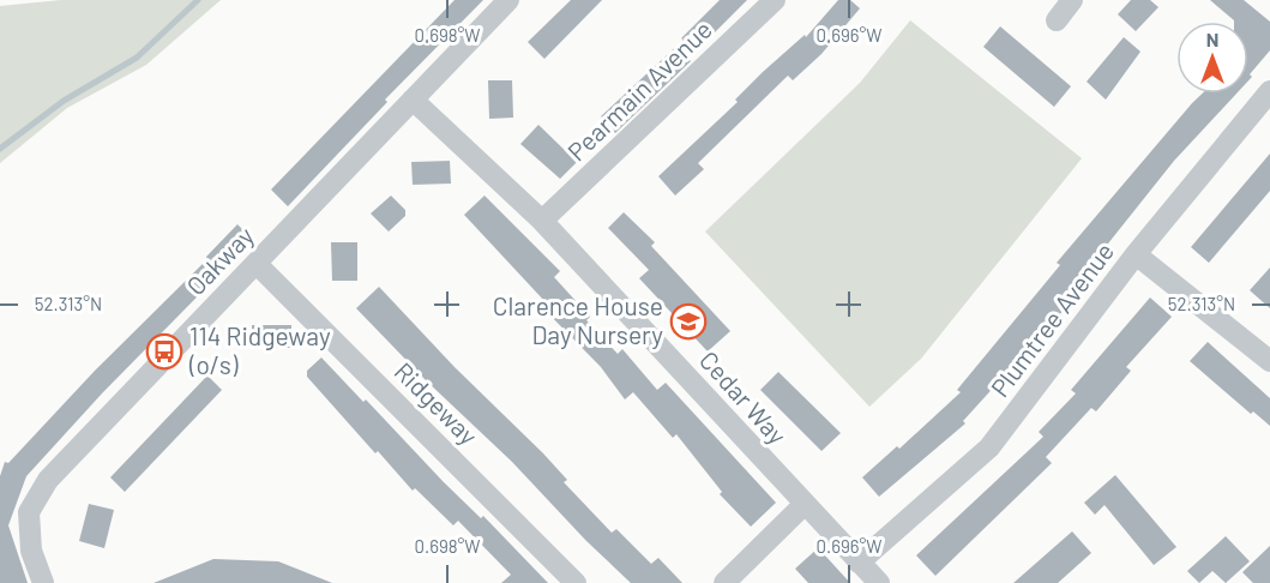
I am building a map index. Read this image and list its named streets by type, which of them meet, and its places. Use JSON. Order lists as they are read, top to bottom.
{
  "streets": {
    "street": [
      "Pearmain Avenue",
      "Oakway",
      "Plumtree Avenue",
      "Cedar Way",
      "Ridgeway"
    ]
  },
  "crossings": [
    ["Pearmain Avenue", "Cedar Way"],
    ["Oakway", "Cedar Way"],
    ["Oakway", "Ridgeway"],
    ["Plumtree Avenue", "Cedar Way"]
  ],
  "places": {
    "school or university": ["Clarence House Day Nursery"],
    "bus stop": ["114 Ridgeway (o/s)"]
  },
  "north": "top",
  "coordinates": ["0.698°W", "0.696°W", "52.313°N"]
}
